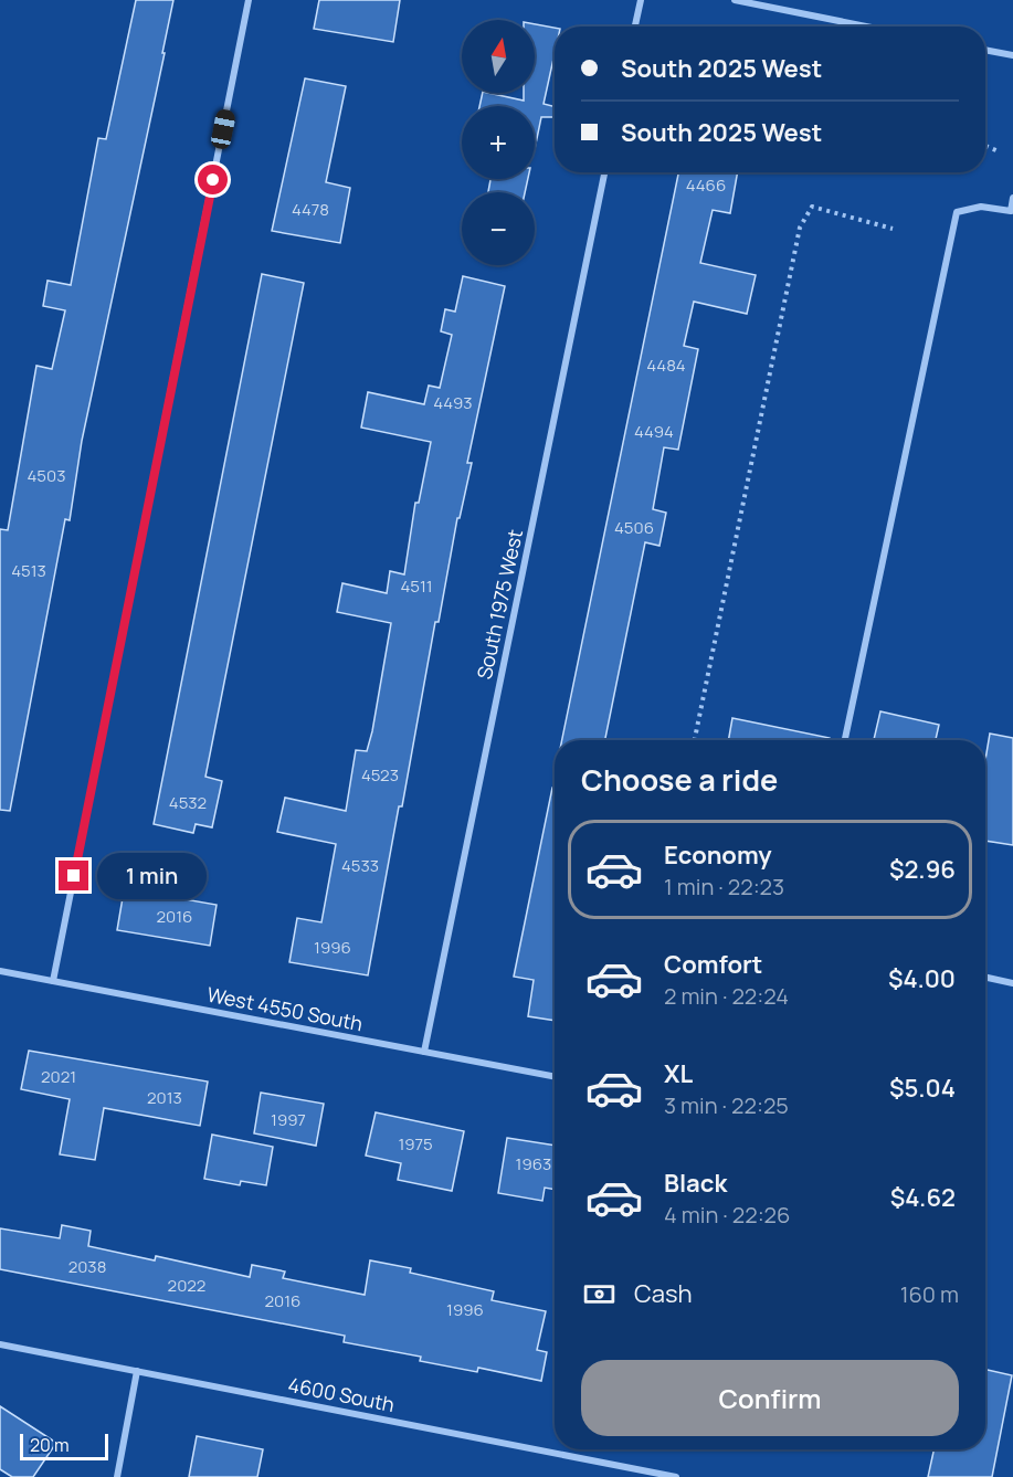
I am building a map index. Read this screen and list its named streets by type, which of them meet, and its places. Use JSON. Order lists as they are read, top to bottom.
{
  "streets": {
    "street": ["South 1975 West", "West 4550 South", "4600 South"]
  },
  "crossings": [
    ["South 1975 West", "West 4550 South"]
  ],
  "house_numbers": [
    "4466",
    "4478",
    "4484",
    "4493",
    "4494",
    "4503",
    "4506",
    "4513",
    "4511",
    "4523",
    "4532",
    "4533",
    "2016",
    "1996",
    "2021",
    "2013",
    "1997",
    "1975",
    "1963",
    "2038",
    "2022",
    "2016",
    "1996"
  ],
  "scale_bar": "20 m",
  "north": "top",
  "page": {
    "map_buttons": ["+", "−"],
    "banner": ["South 2025 West", "South 2025 West"],
    "heading": "Choose a ride",
    "list": [
      {
        "name": "Economy",
        "note": "1 min · 22:23",
        "value": "$2.96"
      },
      {
        "name": "Comfort",
        "note": "2 min · 22:24",
        "value": "$4.00"
      },
      {
        "name": "XL",
        "note": "3 min · 22:25",
        "value": "$5.04"
      },
      {
        "name": "Black",
        "note": "4 min · 22:26",
        "value": "$4.62"
      }
    ],
    "bubble": "1 min",
    "pay": ["Cash", "160 m"],
    "buttons": "Confirm",
    "scale": "20 m"
  }
}
